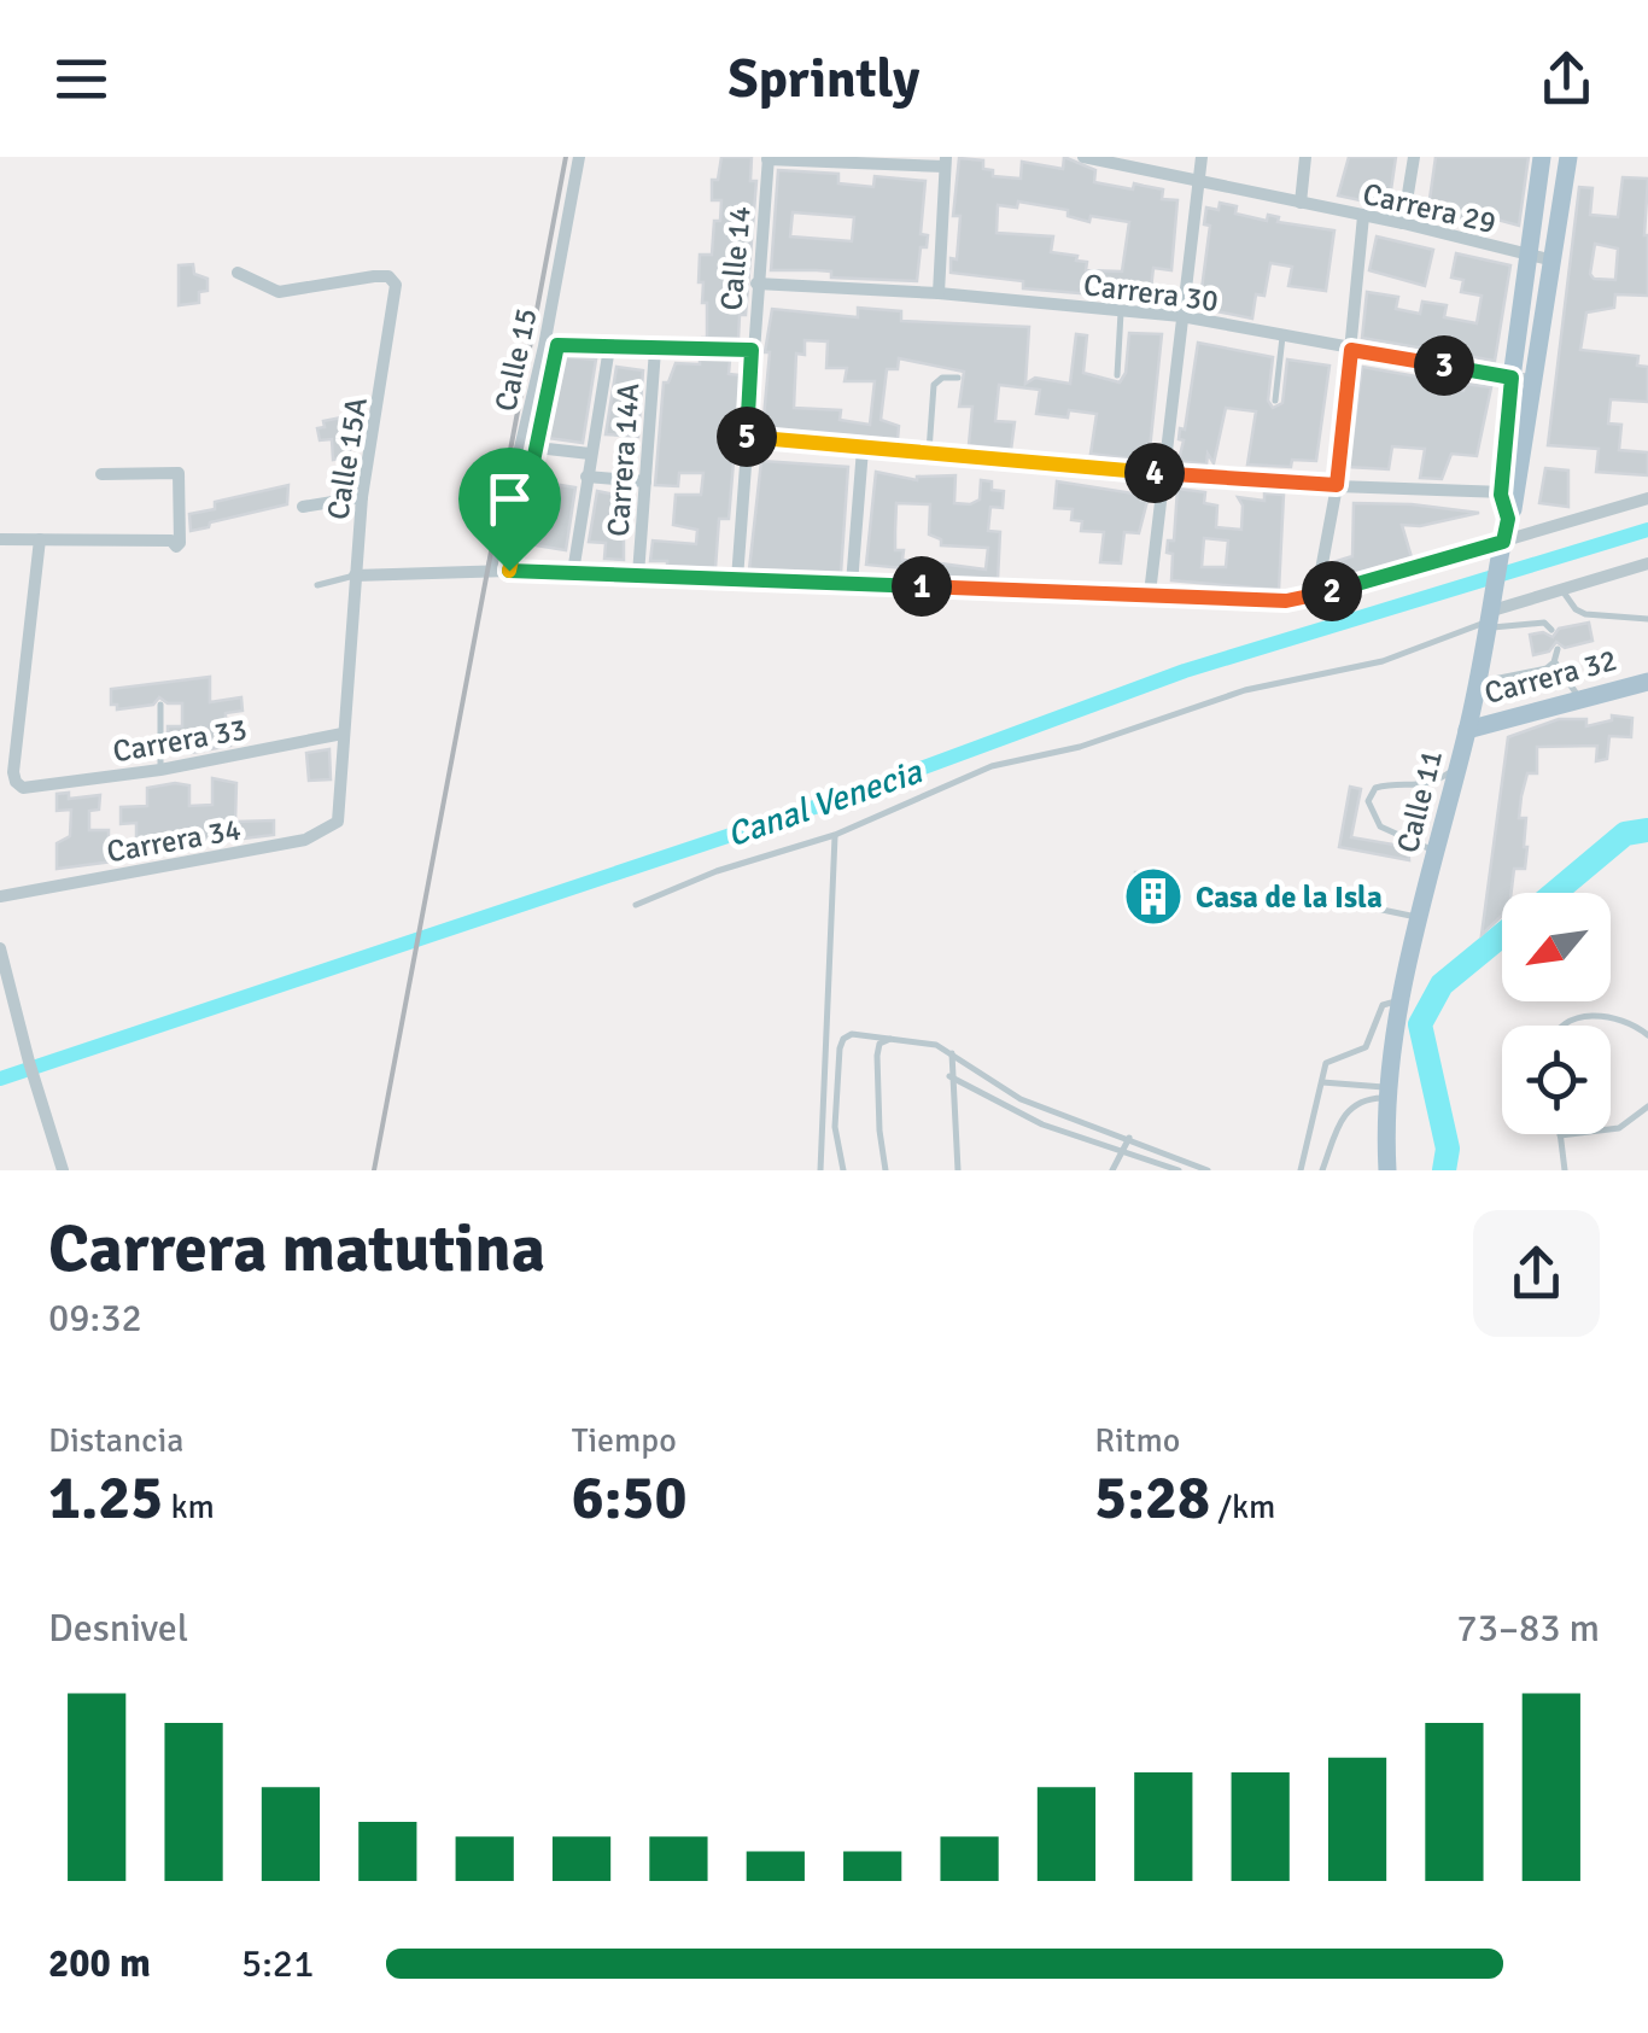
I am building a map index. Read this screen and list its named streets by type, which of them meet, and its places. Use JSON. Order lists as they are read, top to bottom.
{
  "streets": {
    "main road": ["Carrera 32", "Calle 11"],
    "street": [
      "Carrera 29",
      "Calle 14",
      "Carrera 30",
      "Calle 15",
      "Calle 15A",
      "Carrera 14A",
      "Carrera 33",
      "Carrera 34"
    ]
  },
  "crossings": [
    ["Carrera 29", "Calle 11"],
    ["Calle 14", "Carrera 30"],
    ["Carrera 30", "Calle 11"],
    ["Calle 15A", "Carrera 33"],
    ["Calle 15A", "Carrera 34"],
    ["Carrera 32", "Calle 11"]
  ],
  "water": ["Canal Venecia"],
  "places": {
    "building": ["Casa de la Isla"]
  },
  "north": "bottom left",
  "page": {
    "header": "Sprintly",
    "pins": [
      "3",
      "5",
      "4",
      "1",
      "2"
    ],
    "heading": ["Carrera matutina", "09:32"],
    "stats": [
      ["Distancia", "1.25 km"],
      ["Tiempo", "6:50"],
      ["Ritmo", "5:28 /km"]
    ],
    "chart": ["Desnivel", "73–83 m"],
    "list": [
      {
        "name": "200 m",
        "note": "5:21"
      }
    ]
  }
}
